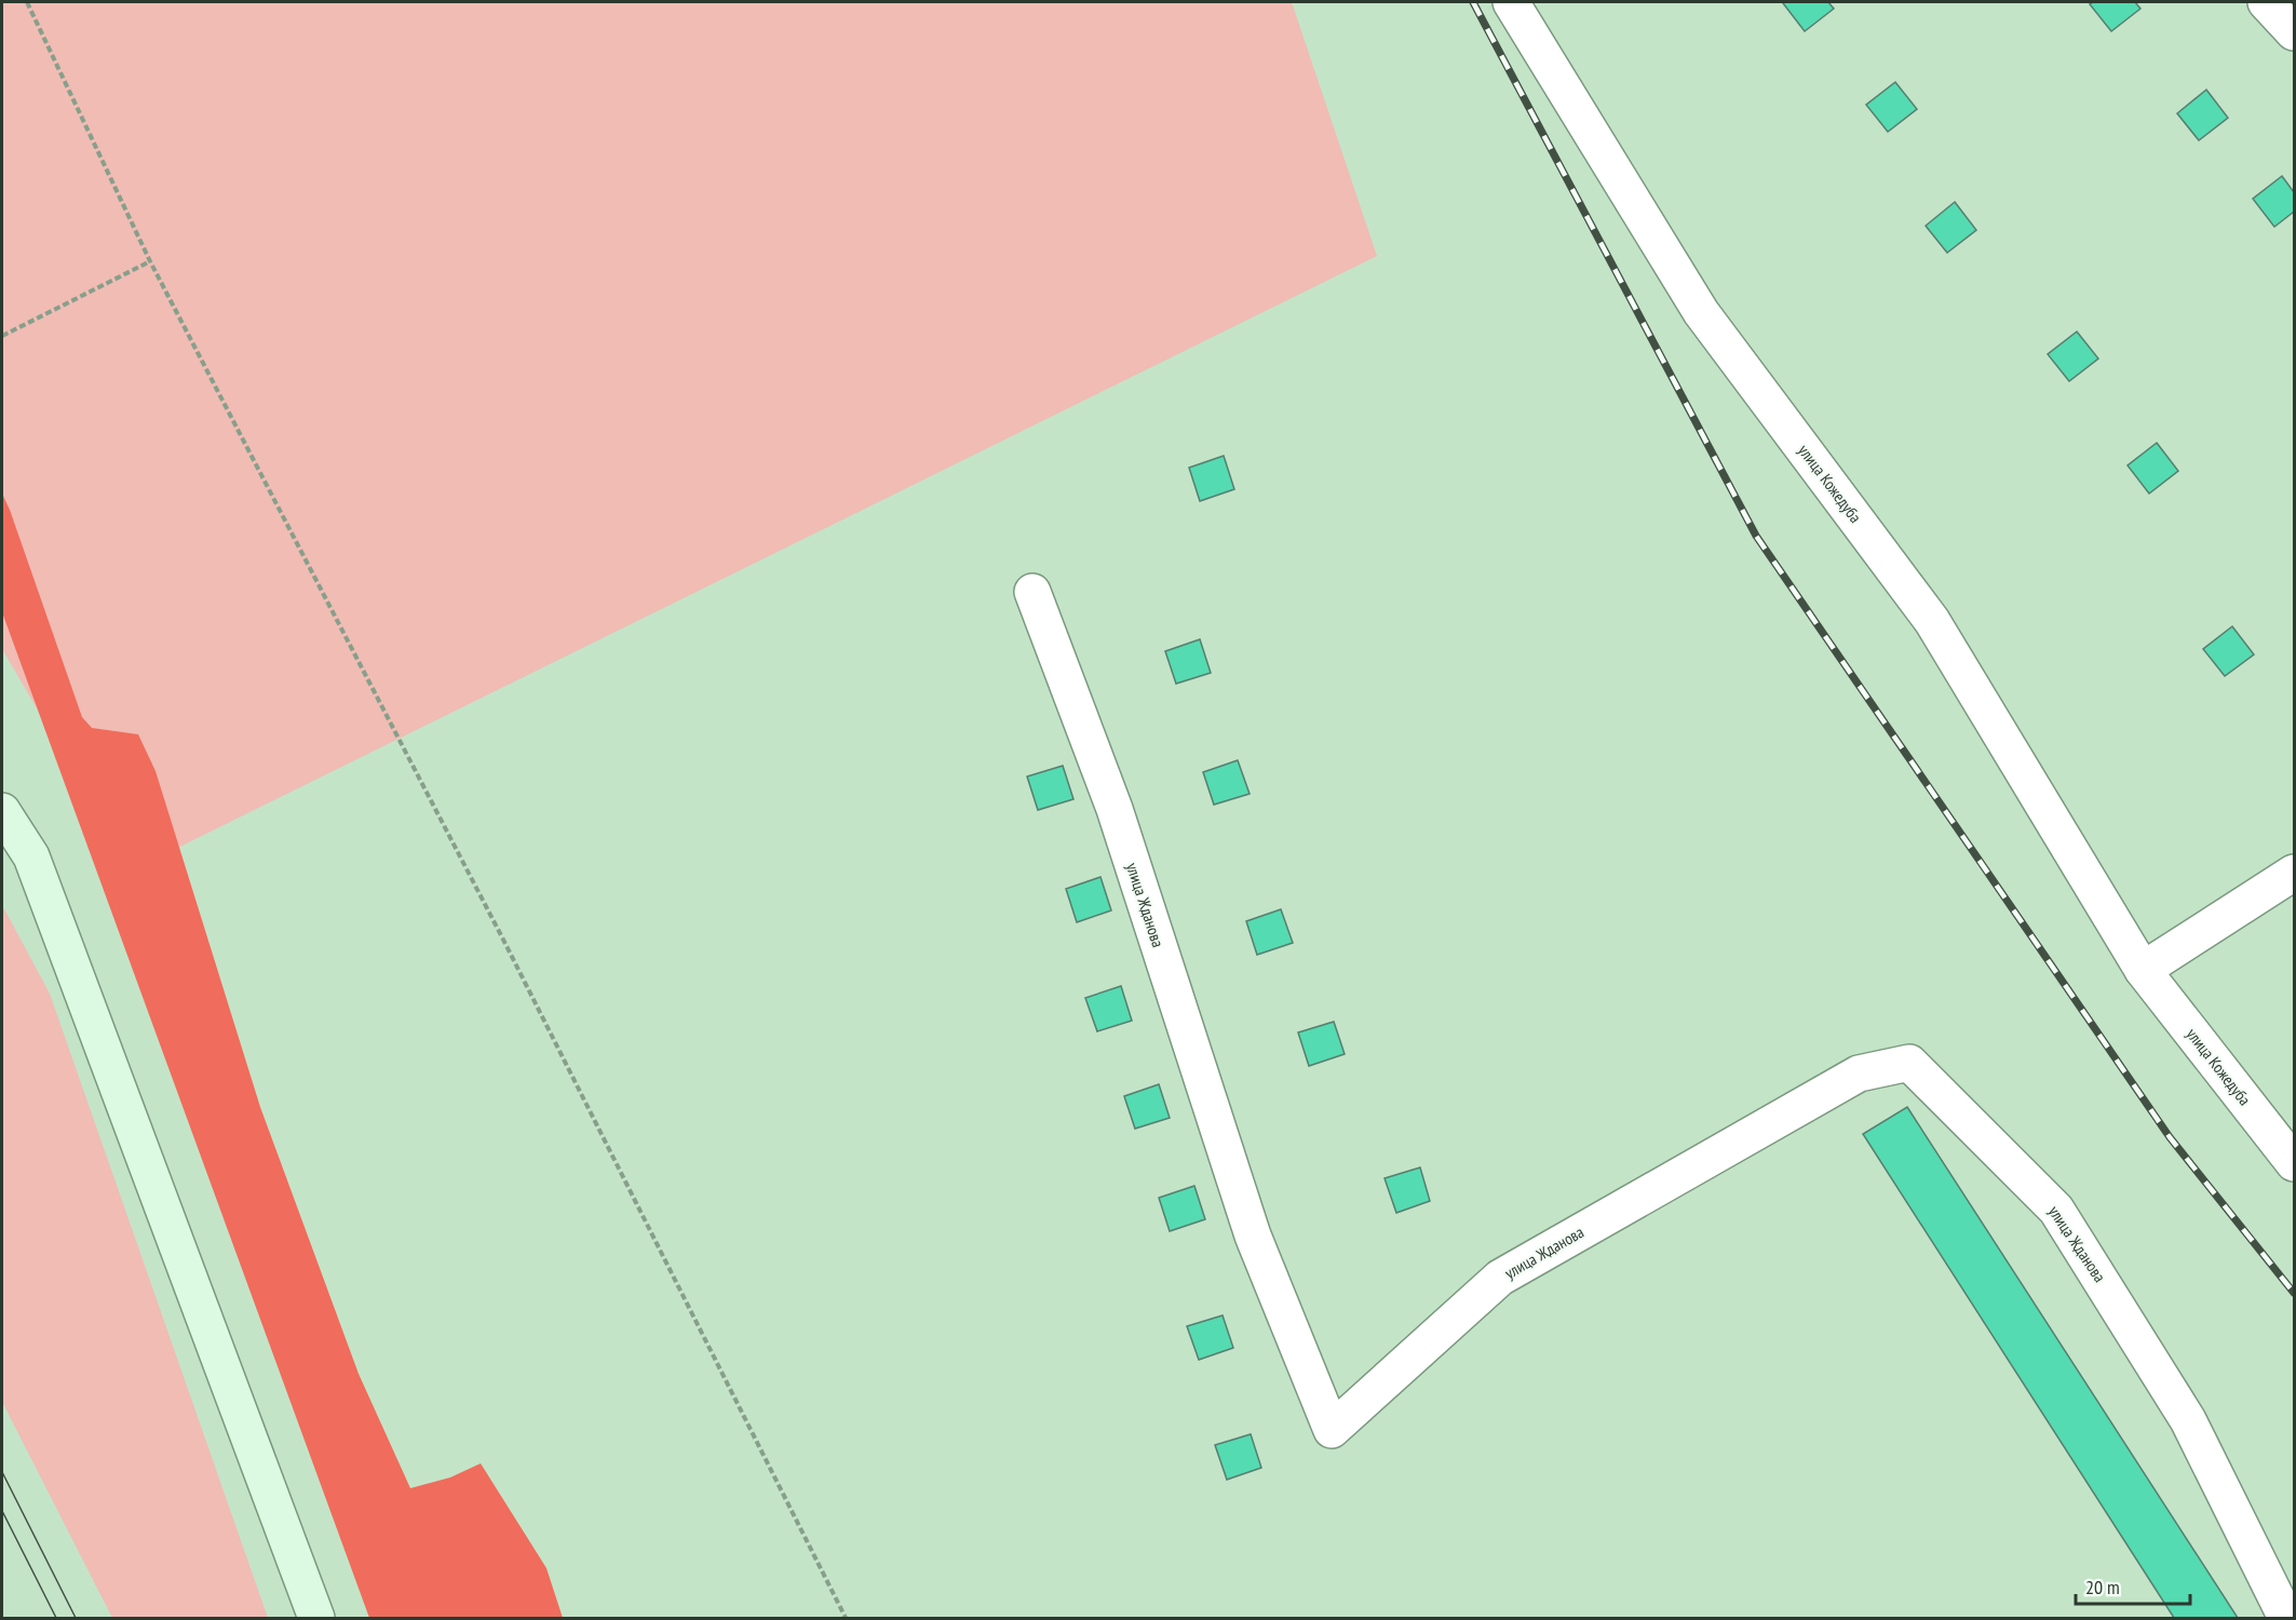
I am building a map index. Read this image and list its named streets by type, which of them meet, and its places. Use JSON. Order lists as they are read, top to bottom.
{
  "streets": {
    "street": ["улица Кожедуба", "улица Жданова"]
  },
  "scale_bar": "20 m"
}
